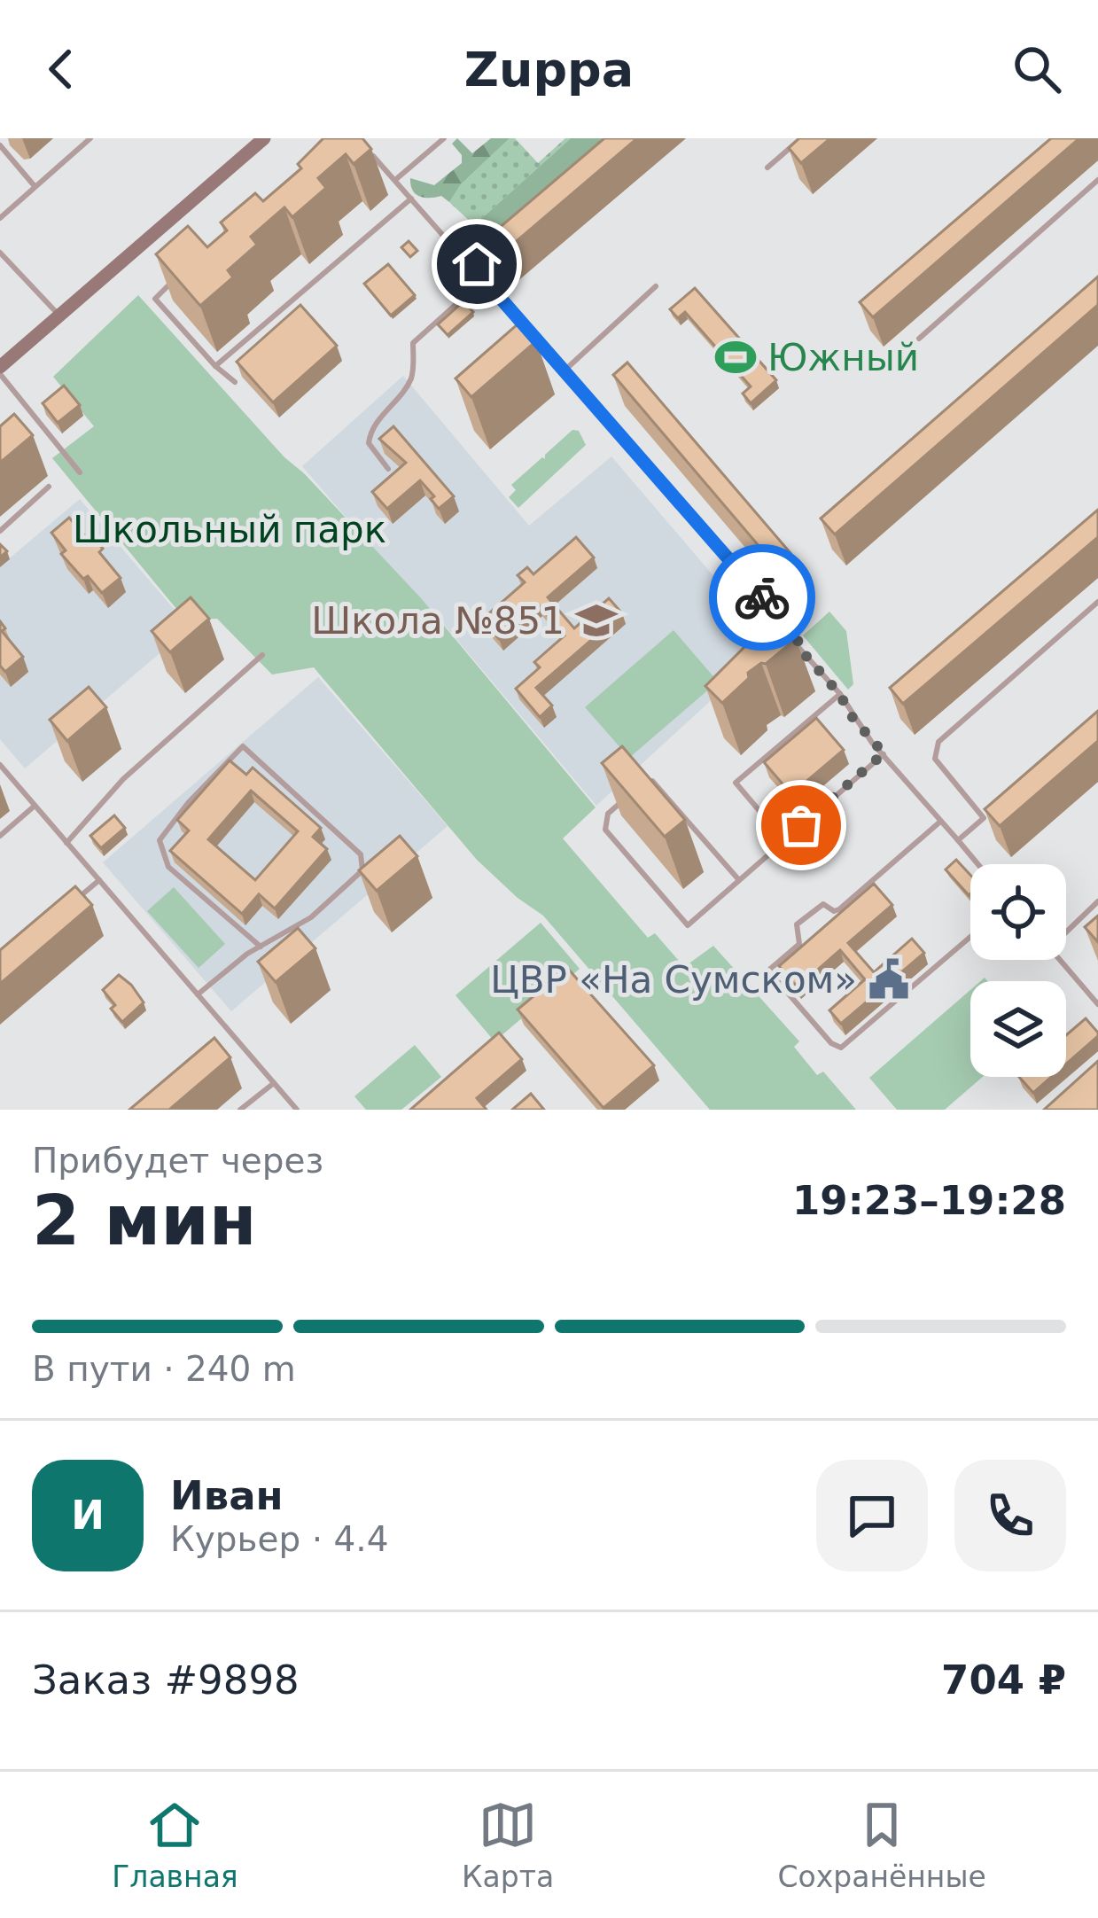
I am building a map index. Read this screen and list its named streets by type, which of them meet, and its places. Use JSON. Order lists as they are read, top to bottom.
{
  "parks": ["Школьный парк"],
  "places": {
    "sports": ["Южный"],
    "school or university": ["Школа №851"],
    "public building": ["ЦВР «На Сумском»"]
  },
  "page": {
    "header": "Zuppa",
    "heading": ["2 мин", "Прибудет через", "19:23–19:28"],
    "panel": [
      "Иван",
      "Курьер · 4.4",
      "Заказ #9898",
      "704 ₽"
    ],
    "bar": "В пути · 240 m",
    "round": "И",
    "tabs": ["Главная", "Карта", "Сохранённые"]
  }
}
